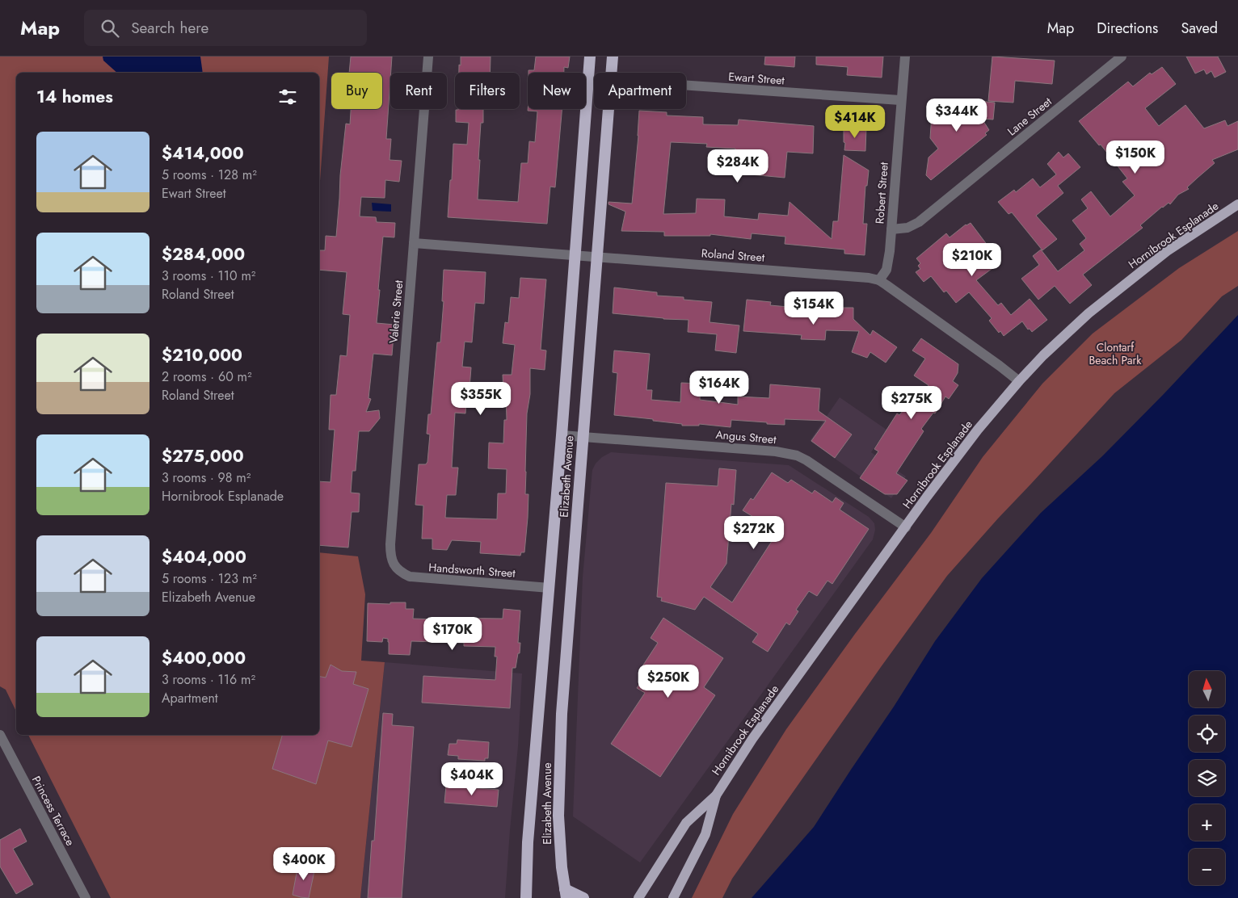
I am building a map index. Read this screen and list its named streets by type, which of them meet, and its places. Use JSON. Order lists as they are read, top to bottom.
{
  "streets": {
    "highway": ["Elizabeth Avenue"],
    "main road": ["Hornibrook Esplanade"],
    "street": [
      "Ewart Street",
      "Lane Street",
      "Robert Street",
      "Roland Street",
      "Valerie Street",
      "Angus Street",
      "Handsworth Street",
      "Princess Terrace"
    ]
  },
  "crossings": [
    ["Ewart Street", "Robert Street"],
    ["Lane Street", "Robert Street"],
    ["Robert Street", "Roland Street"],
    ["Hornibrook Esplanade", "Roland Street"],
    ["Hornibrook Esplanade", "Angus Street"],
    ["Roland Street", "Valerie Street"],
    ["Roland Street", "Elizabeth Avenue"],
    ["Valerie Street", "Handsworth Street"],
    ["Angus Street", "Elizabeth Avenue"],
    ["Elizabeth Avenue", "Handsworth Street"]
  ],
  "parks": ["Clontarf Beach Park"],
  "north": "top",
  "page": {
    "header": "Map",
    "search": "Search here",
    "nav": ["Map", "Directions", "Saved"],
    "chip": [
      "Buy",
      "Rent",
      "Filters",
      "New",
      "Apartment"
    ],
    "heading": "14 homes",
    "price": [
      "$344K",
      "$414K",
      "$150K",
      "$284K",
      "$210K",
      "$154K",
      "$164K",
      "$355K",
      "$275K",
      "$272K",
      "$170K",
      "$250K",
      "$404K",
      "$400K"
    ],
    "list": [
      {
        "name": "$414,000",
        "note": "5 rooms · 128 m² · Ewart Street"
      },
      {
        "name": "$284,000",
        "note": "3 rooms · 110 m² · Roland Street"
      },
      {
        "name": "$210,000",
        "note": "2 rooms · 60 m² · Roland Street"
      },
      {
        "name": "$275,000",
        "note": "3 rooms · 98 m² · Hornibrook Esplanade"
      },
      {
        "name": "$404,000",
        "note": "5 rooms · 123 m² · Elizabeth Avenue"
      },
      {
        "name": "$400,000",
        "note": "3 rooms · 116 m² · Apartment"
      }
    ],
    "map_buttons": ["+", "−"]
  }
}
